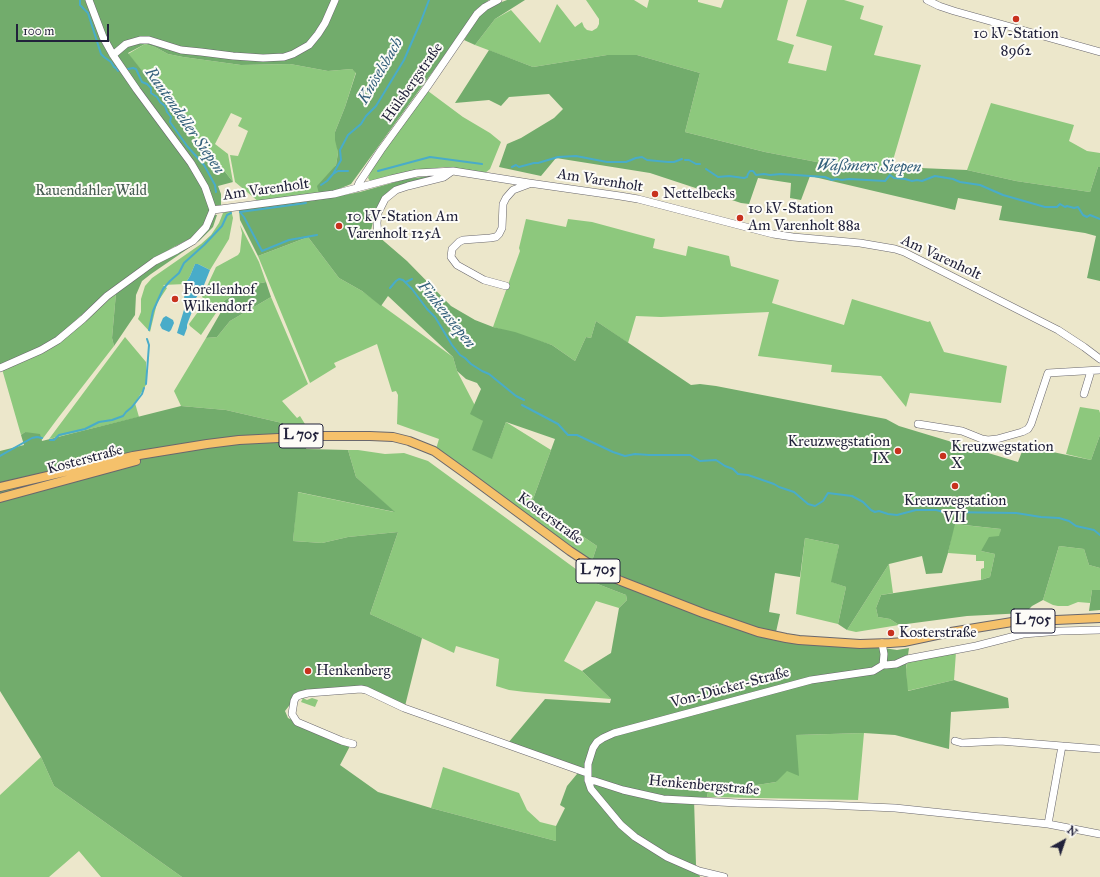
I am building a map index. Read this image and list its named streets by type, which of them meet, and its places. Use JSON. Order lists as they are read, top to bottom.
{
  "streets": {
    "main road": ["L 705", "Kosterstraße"],
    "street": [
      "Hülsbergstraße",
      "Am Varenholt",
      "Von-Dücker-Straße",
      "Henkenbergstraße"
    ]
  },
  "crossings": [
    ["Hülsbergstraße", "Am Varenholt"],
    ["Von-Dücker-Straße", "Henkenbergstraße"]
  ],
  "water": [
    "Knöselsbach",
    "Rautendeller Siepen",
    "Waßmers Siepen",
    "Finkensiepen"
  ],
  "parks": ["Rauendahler Wald"],
  "places": [
    "10 kV-Station 8962",
    "Nettelbecks",
    "10 kV-Station Am Varenholt 88a",
    "10 kV-Station Am Varenholt 125A",
    "Forellenhof Wilkendorf",
    "Kreuzwegstation IX",
    "Kreuzwegstation X",
    "Kreuzwegstation VII",
    "Kosterstraße",
    "Henkenberg"
  ],
  "scale_bar": "100 m",
  "north": "top right"
}
